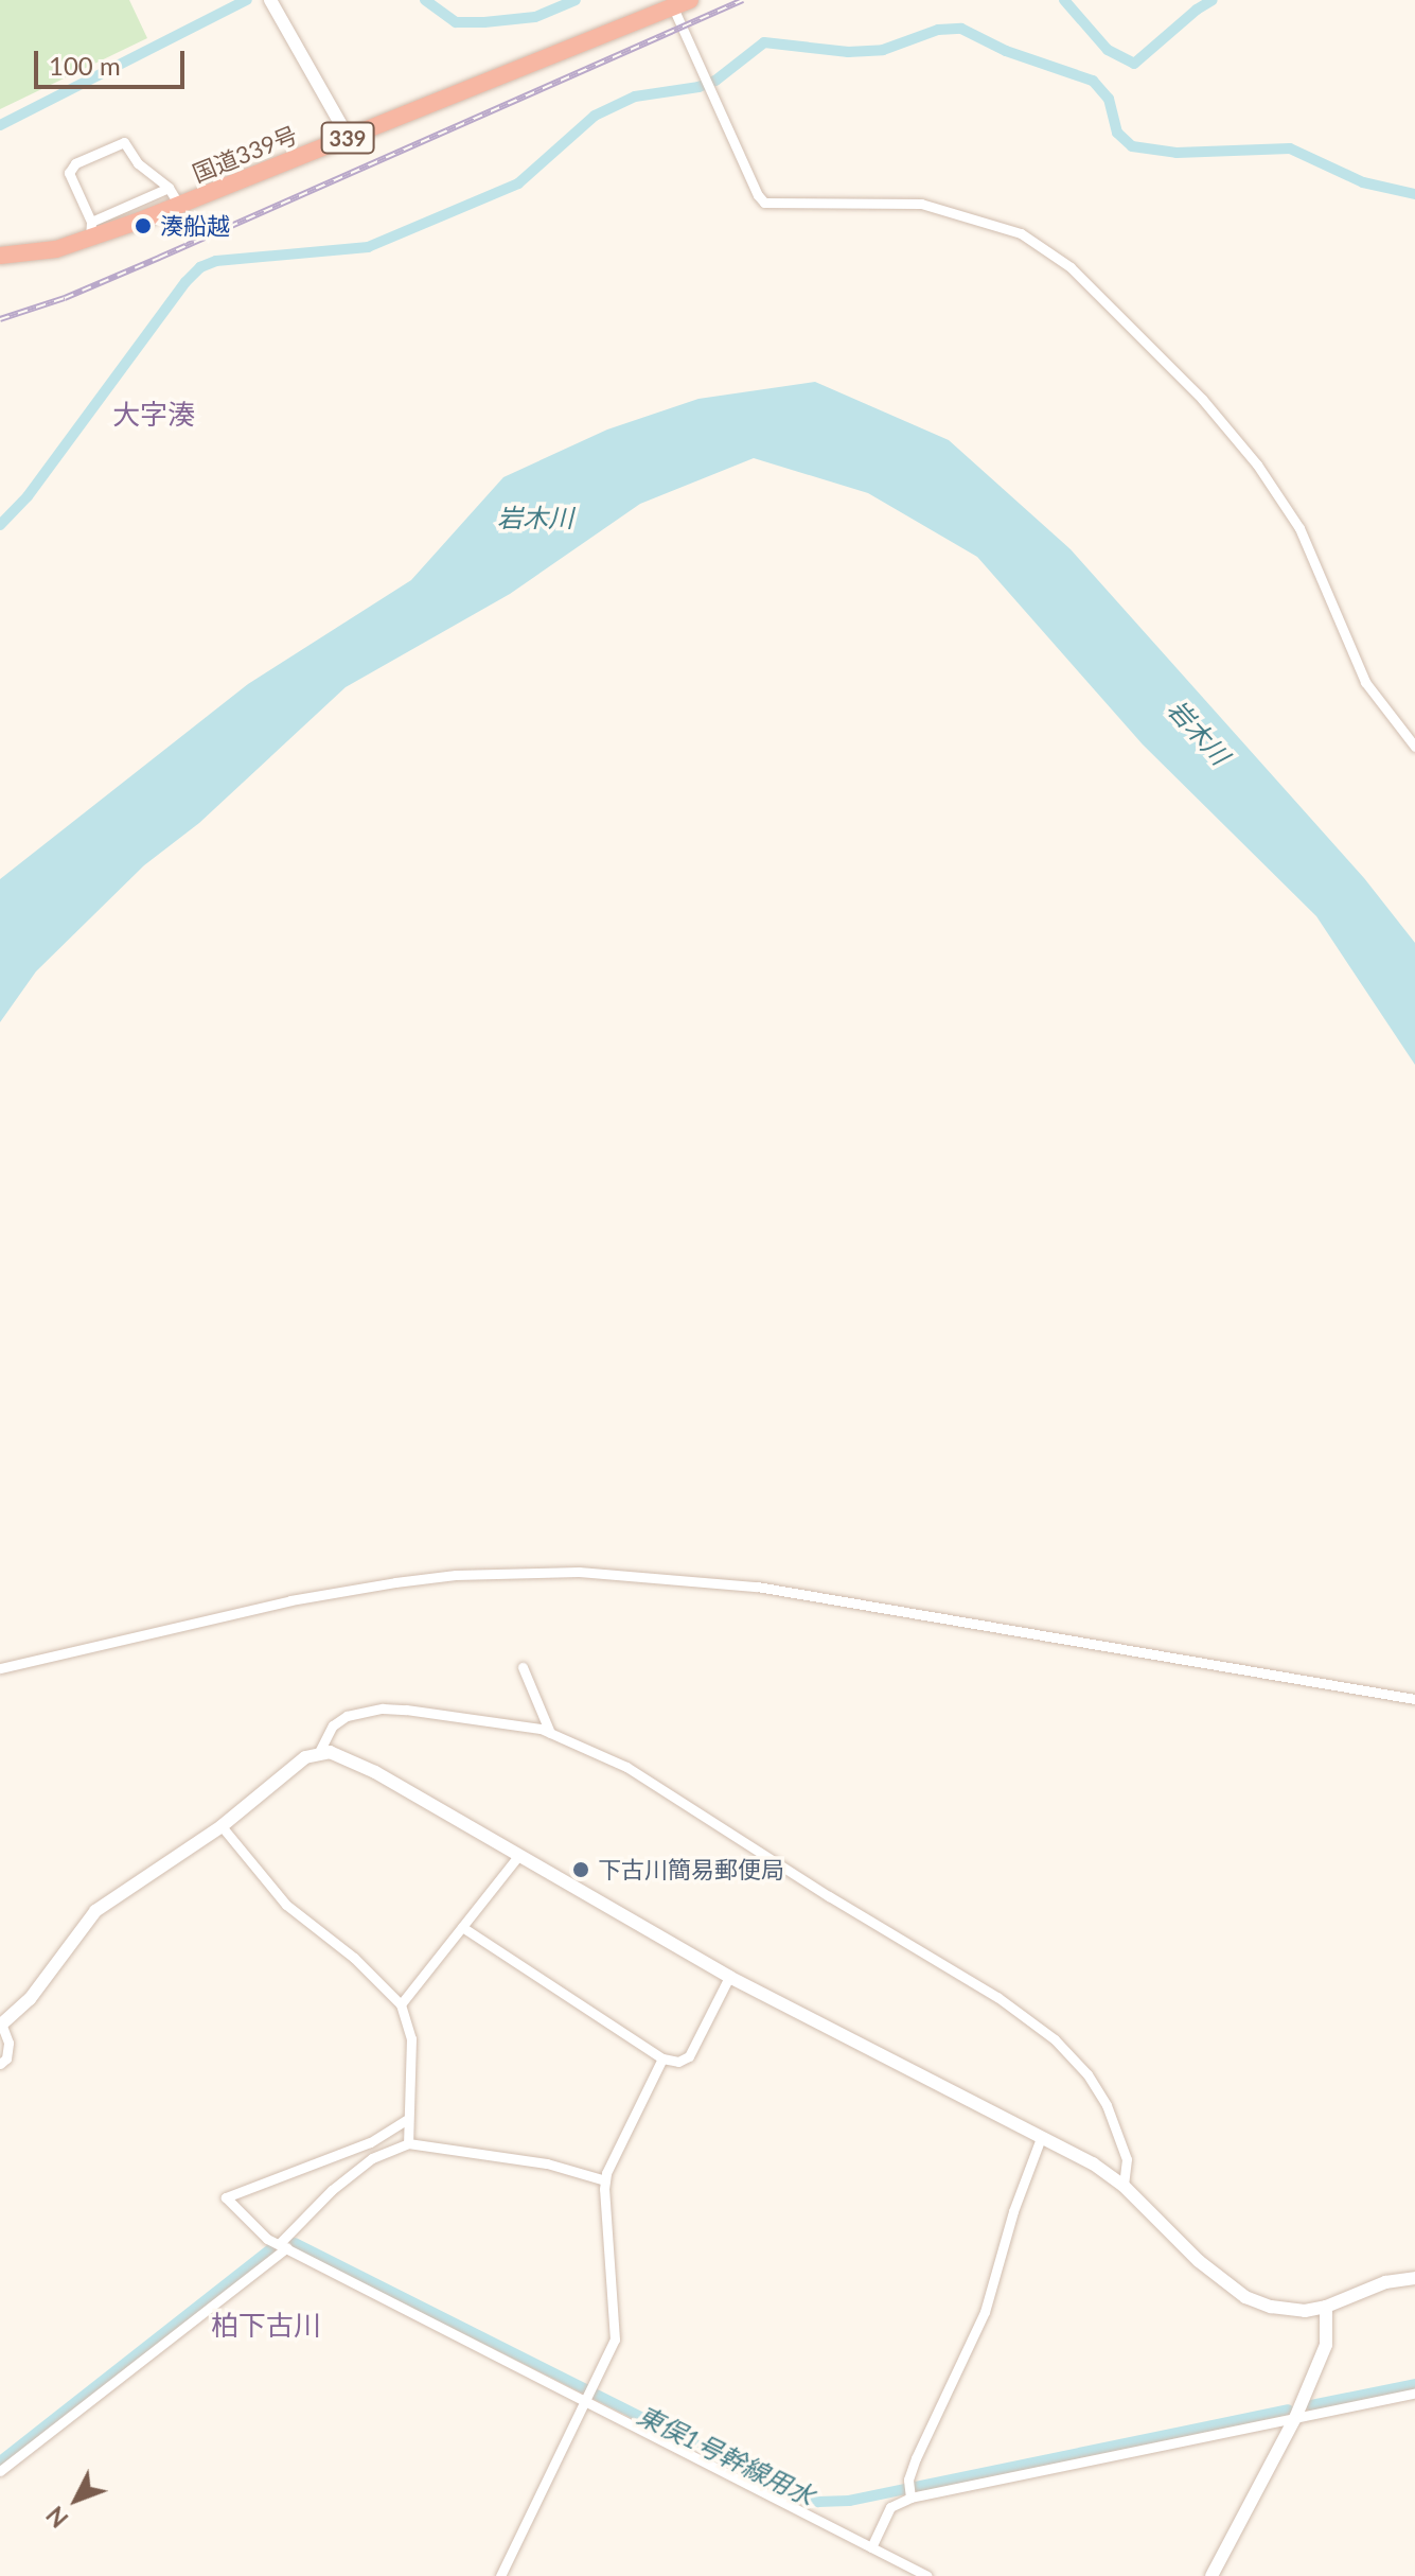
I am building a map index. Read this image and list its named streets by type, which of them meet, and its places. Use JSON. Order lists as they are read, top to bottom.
{
  "streets": {
    "highway": ["339", "国道339号"]
  },
  "districts": ["大字湊", "柏下古川"],
  "water": ["岩木川", "東俣1号幹線用水"],
  "places": ["湊船越", "下古川簡易郵便局"],
  "scale_bar": "100 m",
  "north": "bottom left"
}
